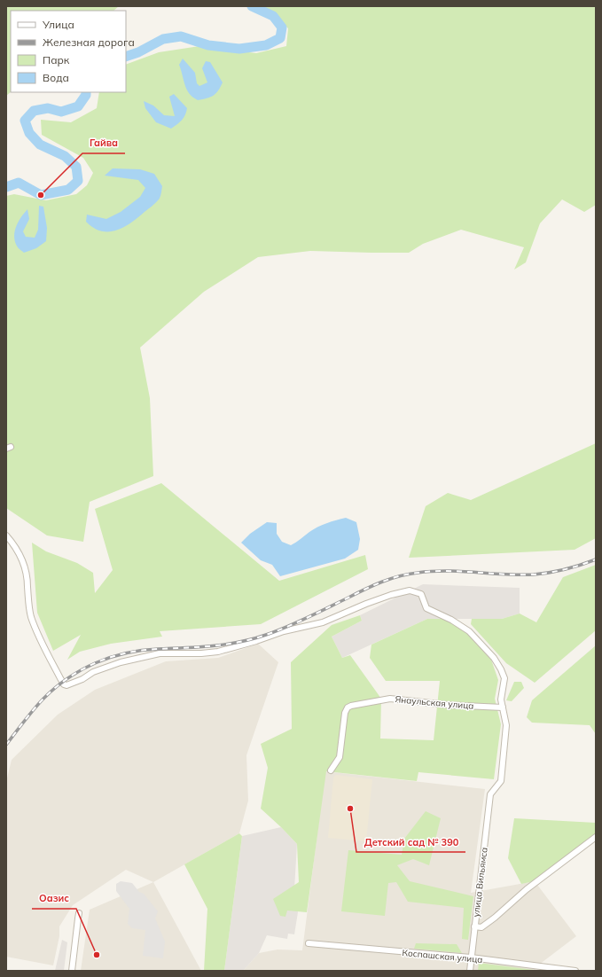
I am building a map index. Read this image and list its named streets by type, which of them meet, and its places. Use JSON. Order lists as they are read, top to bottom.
{
  "streets": {
    "street": ["Янаульская улица", "улица Вильямса", "Коспашская улица"]
  },
  "crossings": [
    ["Янаульская улица", "улица Вильямса"],
    ["улица Вильямса", "Коспашская улица"]
  ],
  "places": ["Гайва", "Детский сад № 390", "Оазис"],
  "legend": [
    "Улица",
    "Железная дорога",
    "Парк",
    "Вода"
  ]
}
